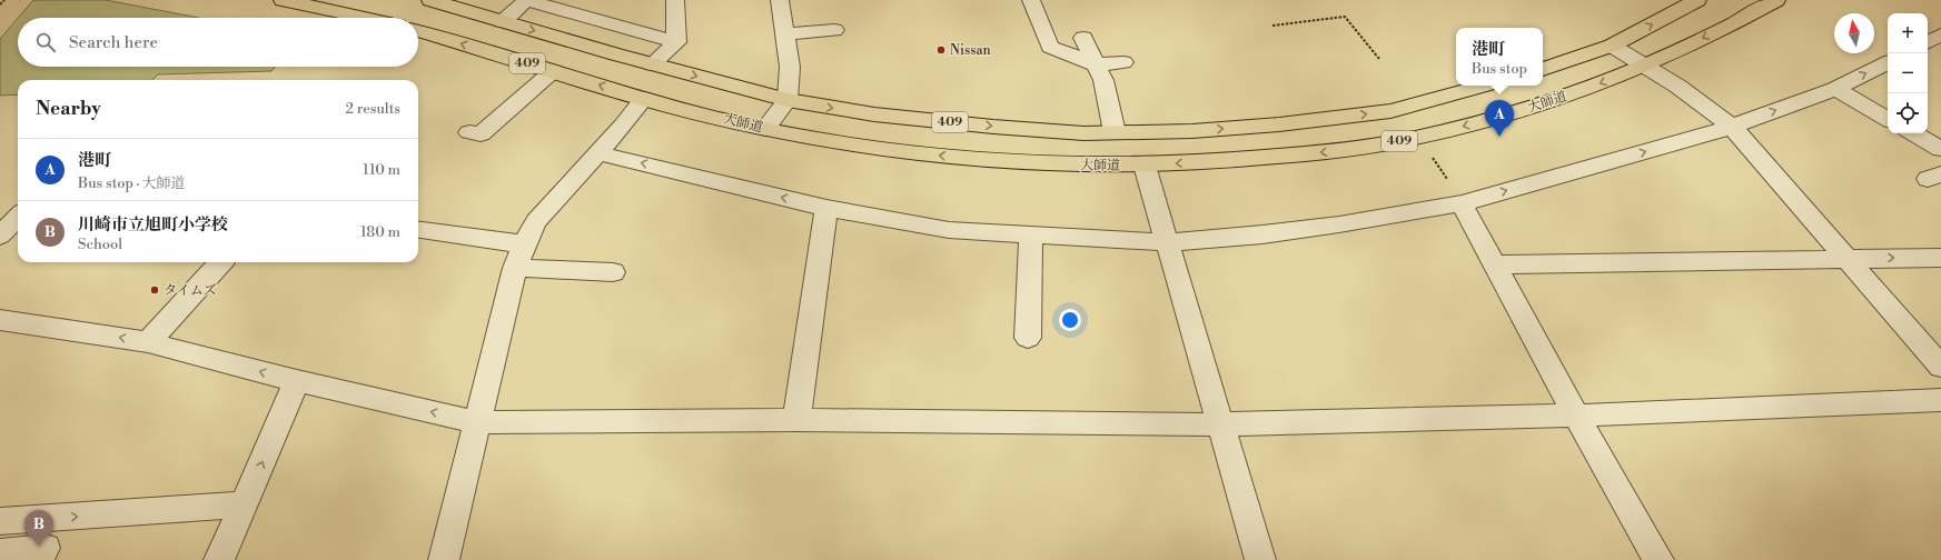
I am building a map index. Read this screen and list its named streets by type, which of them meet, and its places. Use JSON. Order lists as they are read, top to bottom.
{
  "streets": {
    "highway": ["409", "大師道"]
  },
  "places": ["Nissan", "タイムズ"],
  "north": "top",
  "page": {
    "map_buttons": ["+", "−"],
    "search": "Search here",
    "popup": ["港町", "Bus stop"],
    "heading": ["Nearby", "2 results"],
    "pins": ["A", "B"],
    "list": [
      {
        "mark": "A",
        "name": "港町",
        "note": "Bus stop · 大師道",
        "value": "110 m"
      },
      {
        "mark": "B",
        "name": "川崎市立旭町小学校",
        "note": "School",
        "value": "180 m"
      }
    ]
  }
}
